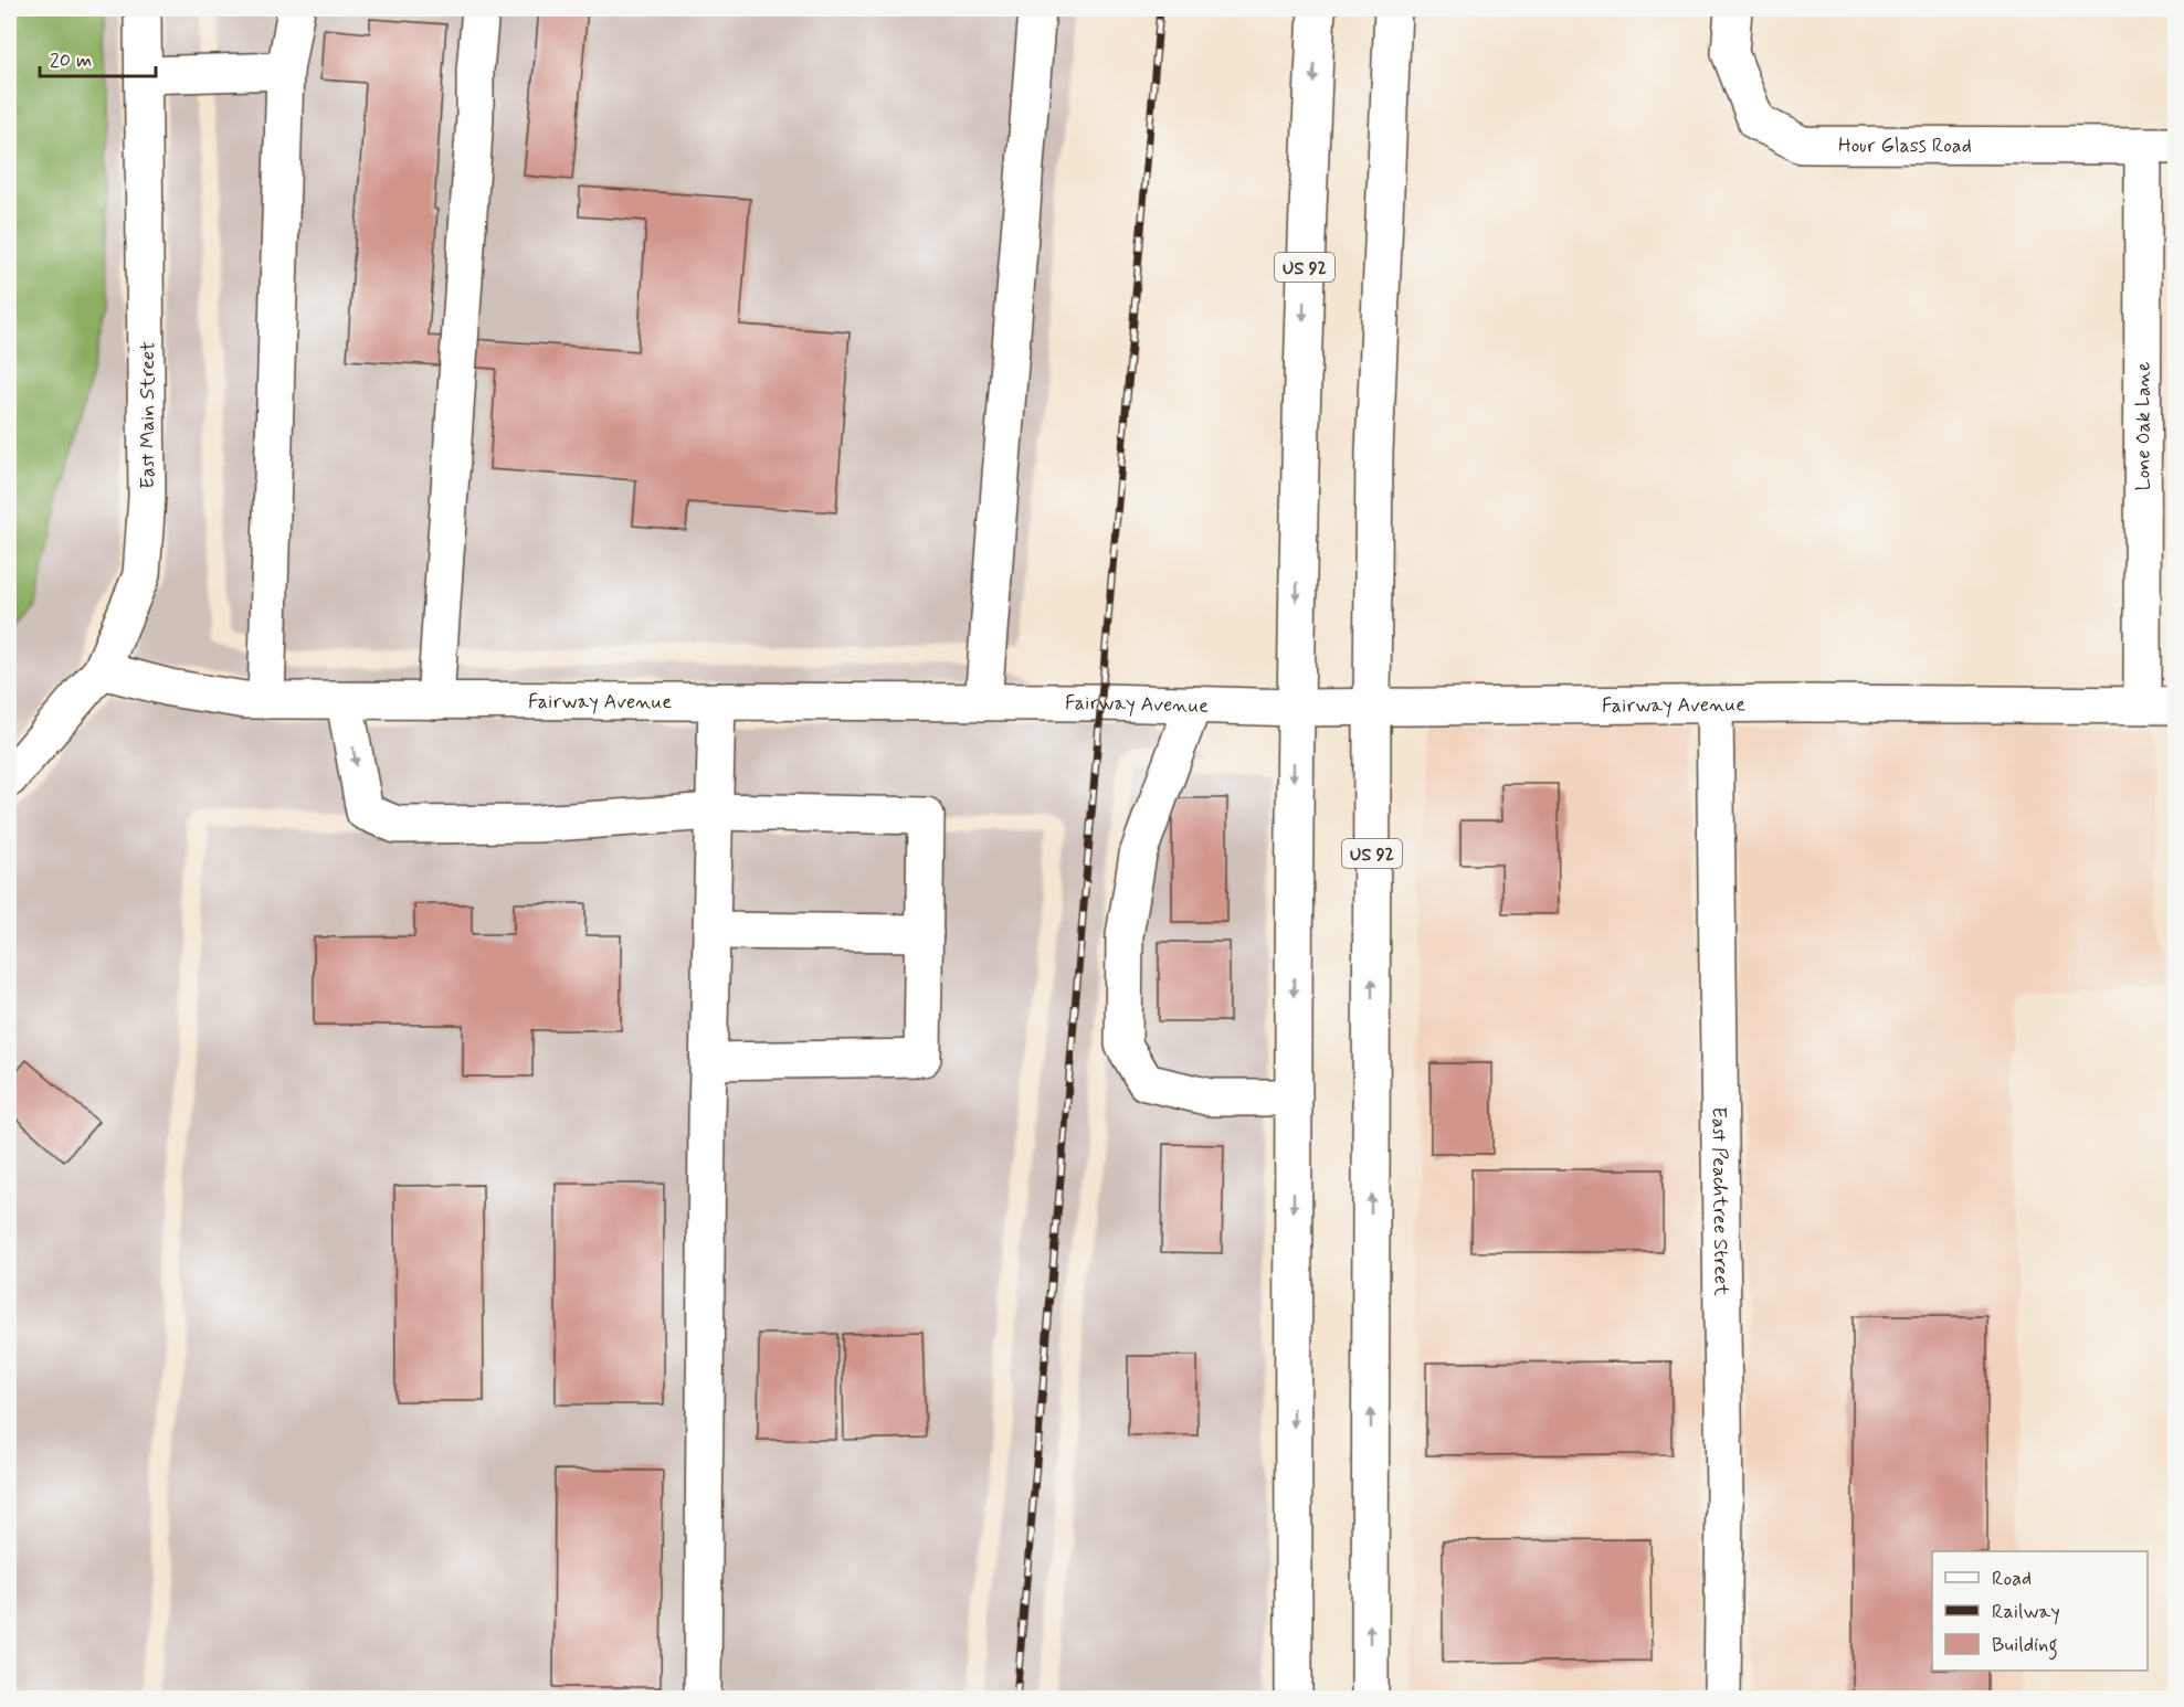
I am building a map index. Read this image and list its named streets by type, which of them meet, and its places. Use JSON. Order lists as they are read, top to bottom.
{
  "streets": {
    "main road": [
      "Hour Glass Road",
      "US 92",
      "East Main Street",
      "Lone Oak Lane",
      "Fairway Avenue",
      "East Peachtree Street"
    ]
  },
  "crossings": [
    ["Hour Glass Road", "Lone Oak Lane"],
    ["US 92", "Fairway Avenue"],
    ["East Main Street", "Fairway Avenue"],
    ["Lone Oak Lane", "Fairway Avenue"],
    ["Fairway Avenue", "East Peachtree Street"]
  ],
  "legend": ["Road", "Railway", "Building"],
  "scale_bar": "20 m"
}
